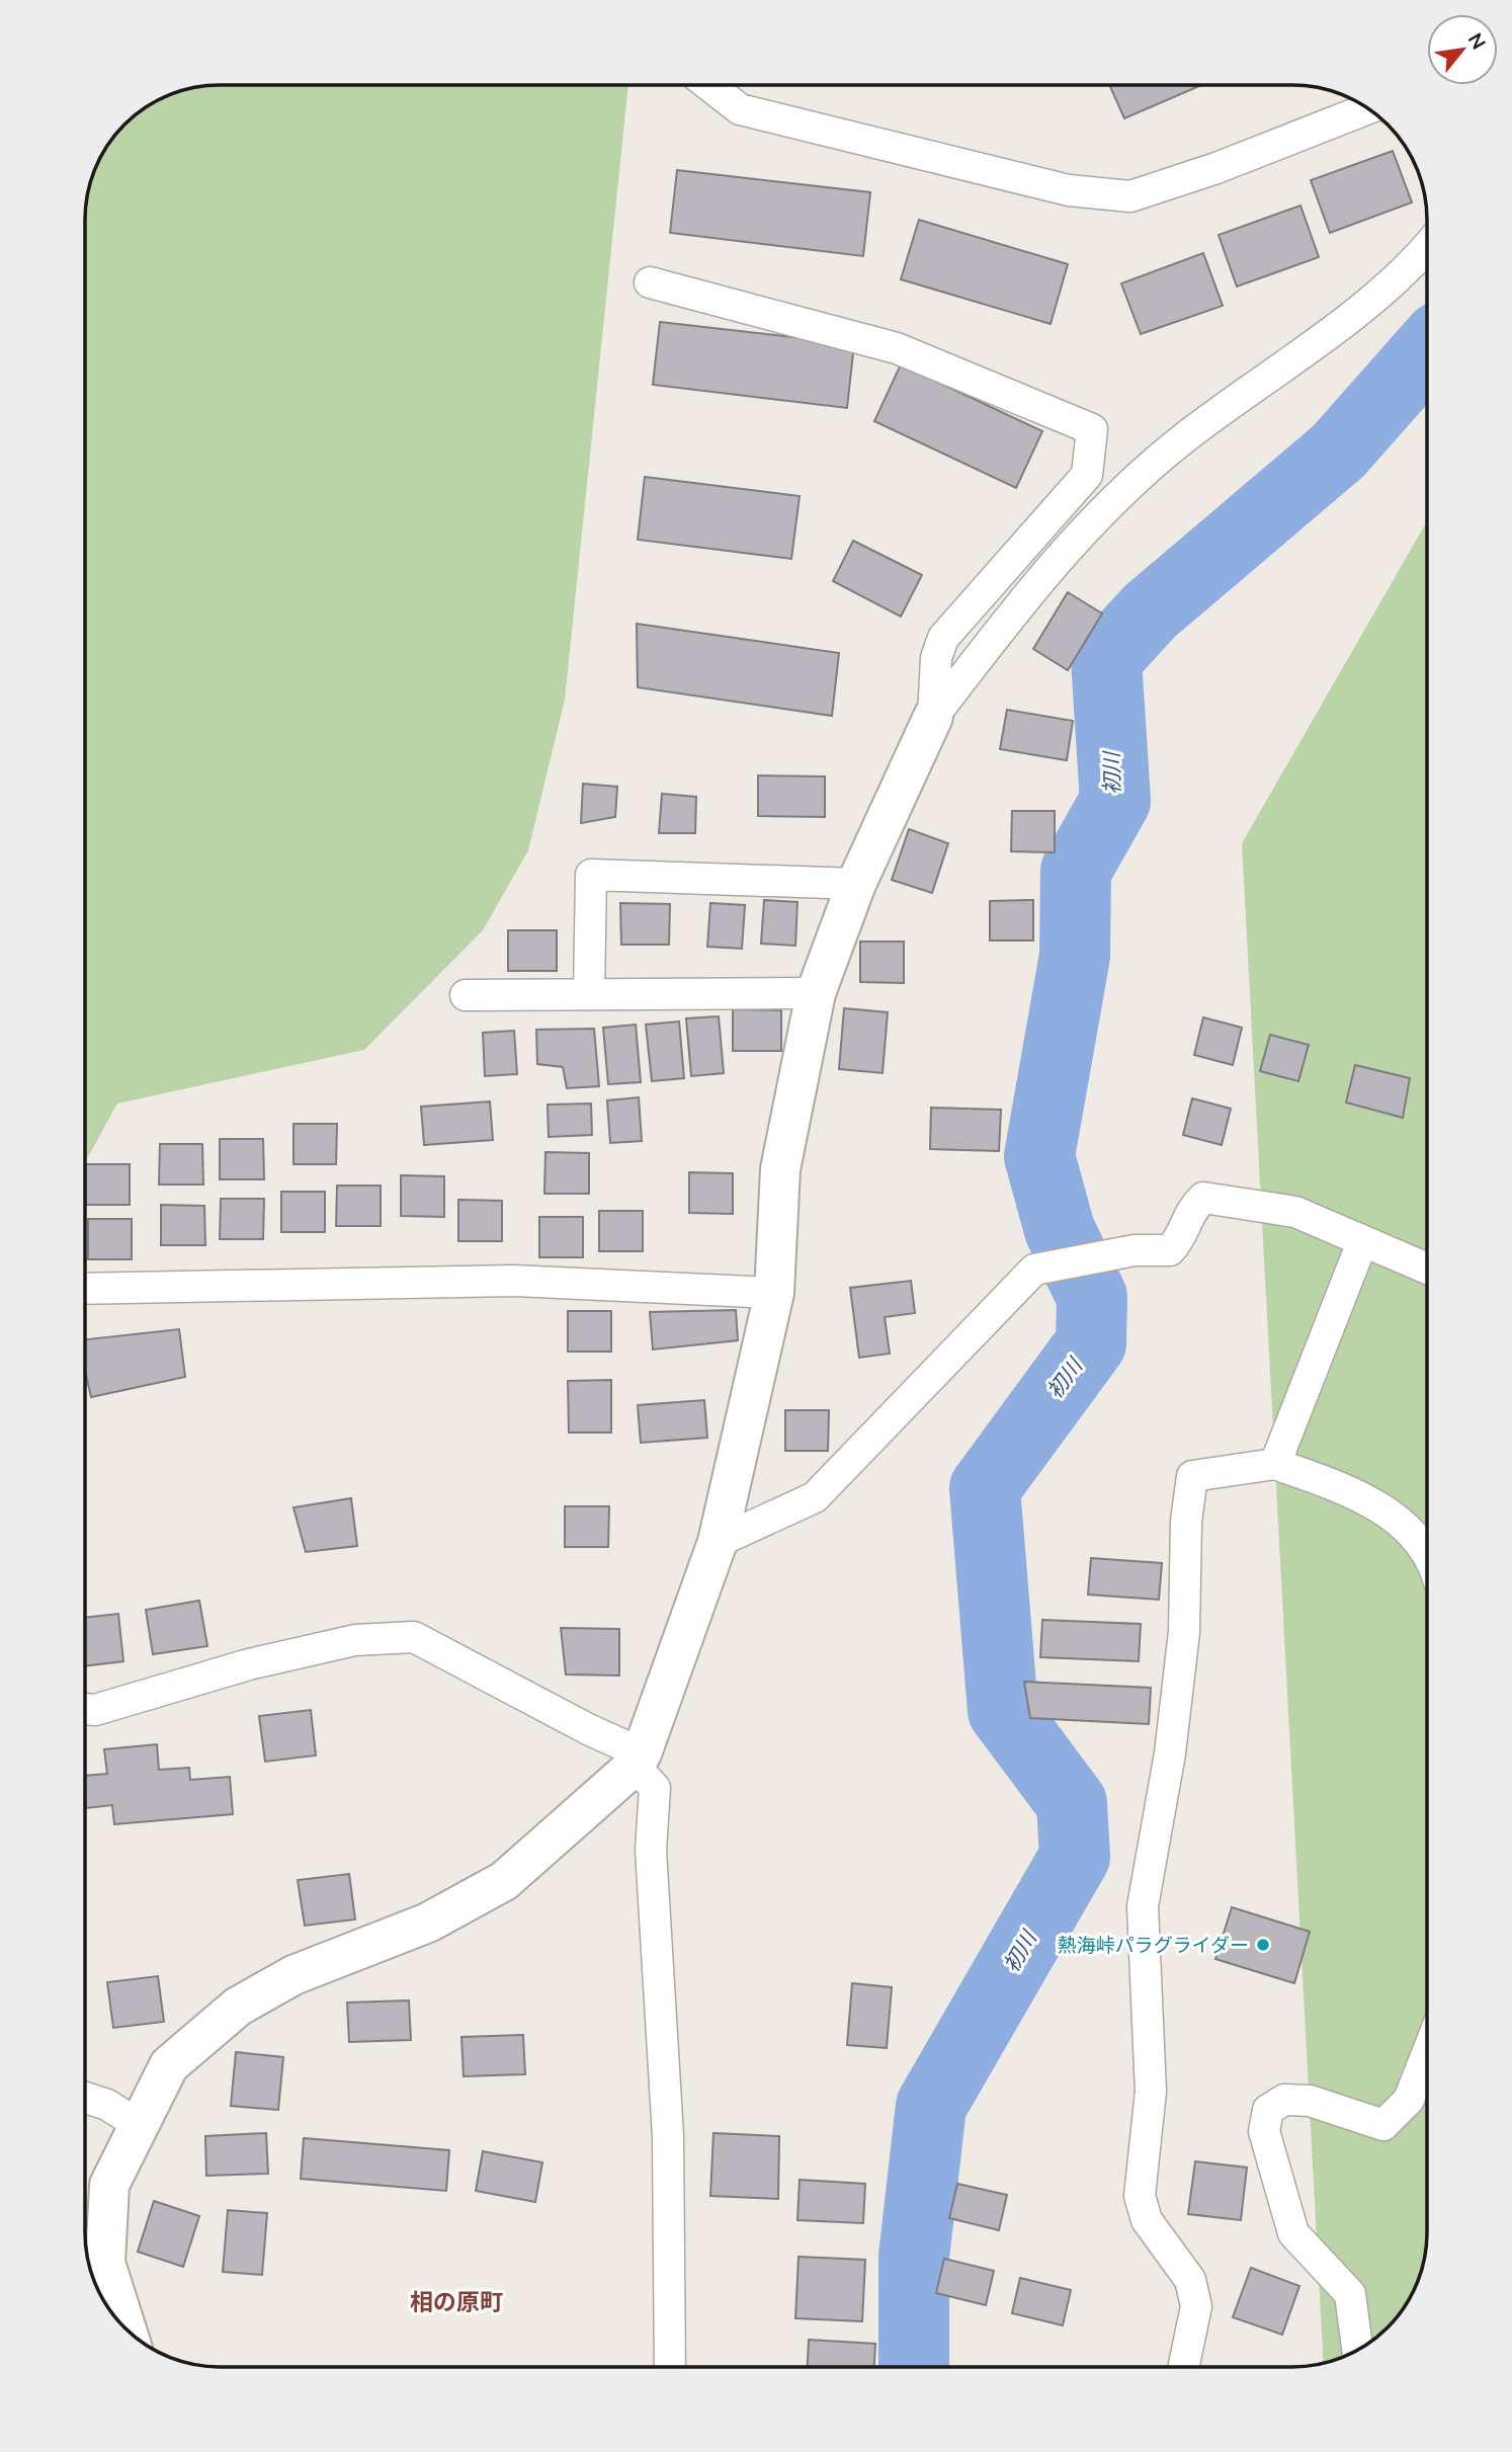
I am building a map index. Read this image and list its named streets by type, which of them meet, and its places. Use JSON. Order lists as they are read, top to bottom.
{
  "districts": ["相の原町"],
  "water": ["初川"],
  "places": ["熱海峠パラグライダー"],
  "north": "top right"
}
